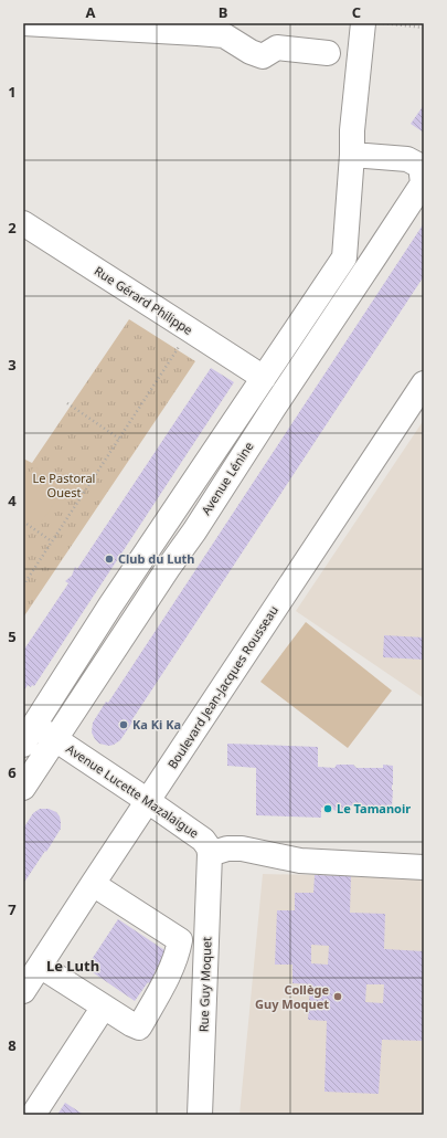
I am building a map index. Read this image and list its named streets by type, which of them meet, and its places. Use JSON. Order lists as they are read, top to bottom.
{
  "streets": {
    "street": [
      "Rue Gérard Philippe",
      "Avenue Lénine",
      "Boulevard Jean-Jacques Rousseau",
      "Avenue Lucette Mazalaigue",
      "Rue Guy Moquet"
    ]
  },
  "crossings": [
    ["Avenue Lénine", "Avenue Lucette Mazalaigue"],
    ["Boulevard Jean-Jacques Rousseau", "Avenue Lucette Mazalaigue"],
    ["Avenue Lucette Mazalaigue", "Rue Guy Moquet"]
  ],
  "districts": ["Le Luth"],
  "parks": ["Le Pastoral Ouest"],
  "places": [
    "Club du Luth",
    "Ka Ki Ka",
    "Le Tamanoir",
    "Collège Guy Moquet"
  ],
  "grid": {
    "columns": ["A", "B", "C"],
    "rows": [
      "1",
      "2",
      "3",
      "4",
      "5",
      "6",
      "7",
      "8"
    ]
  }
}
